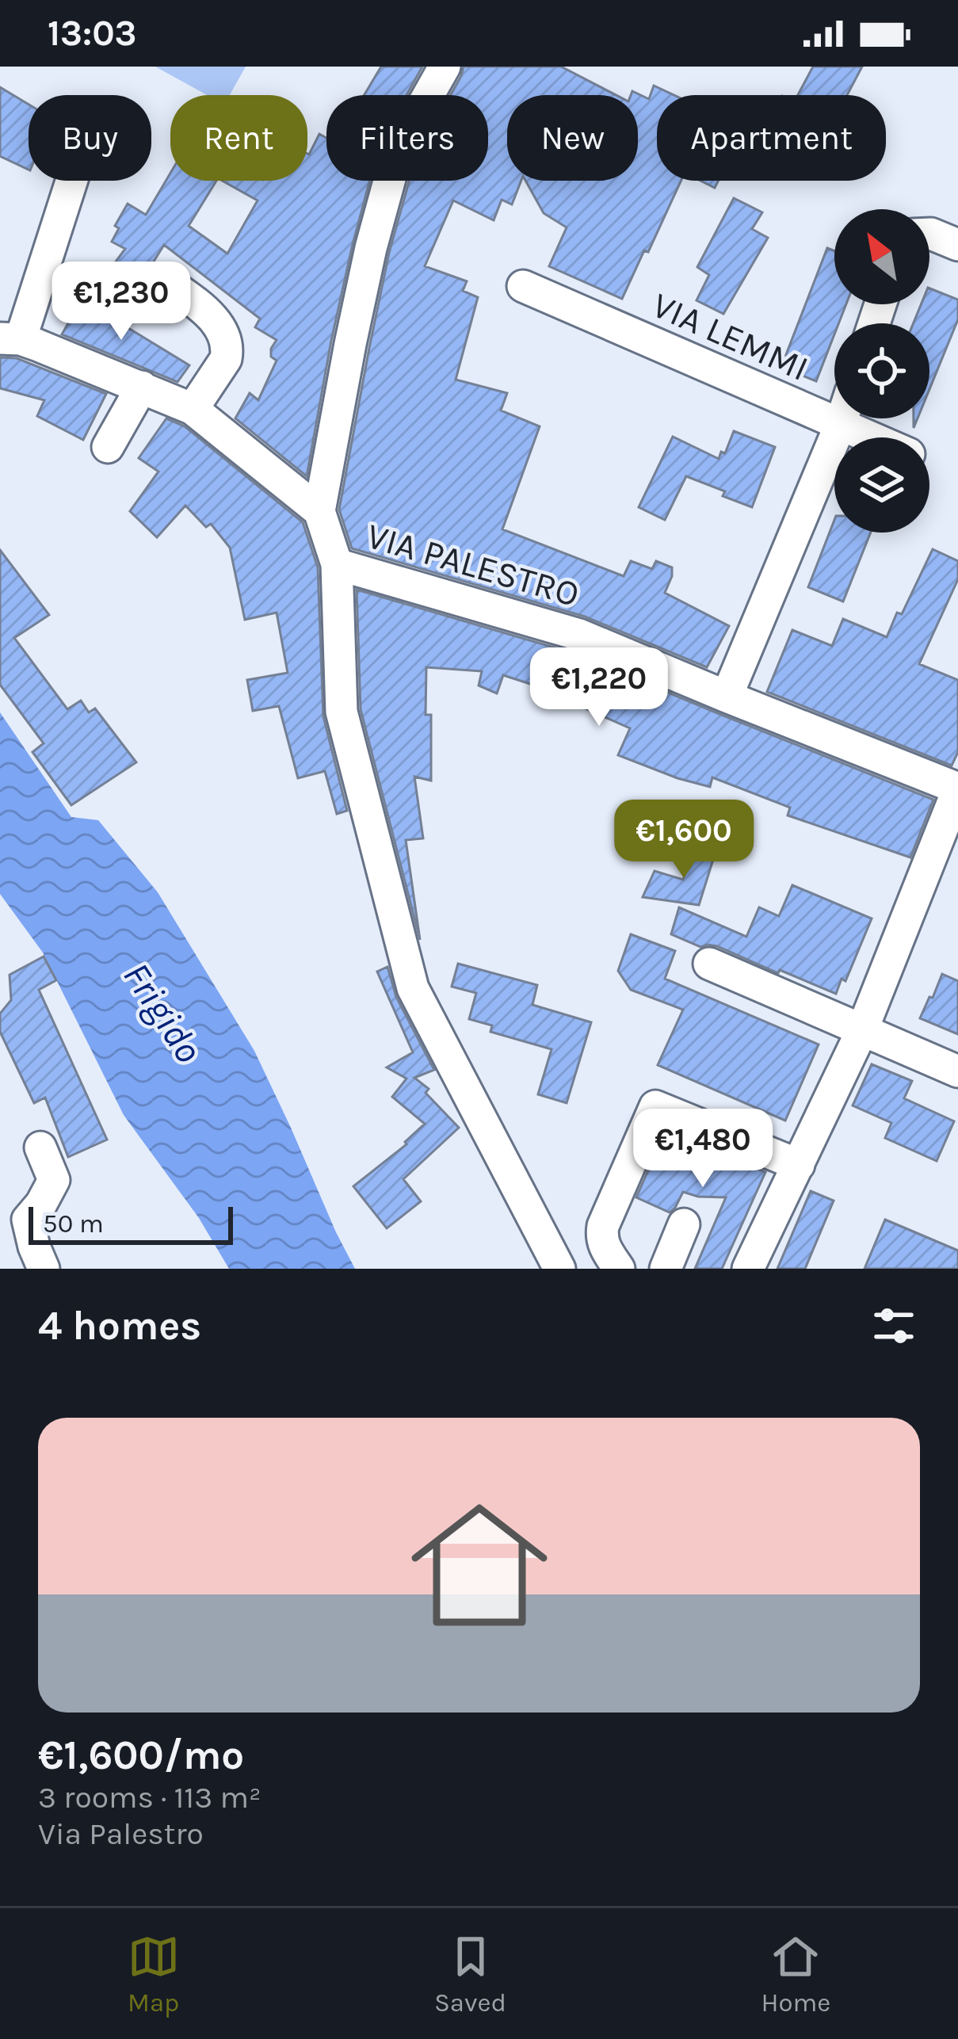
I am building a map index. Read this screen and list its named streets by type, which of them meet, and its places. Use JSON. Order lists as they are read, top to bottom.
{
  "streets": {
    "street": ["VIA LEMMI", "VIA PALESTRO"]
  },
  "water": ["Frigido"],
  "scale_bar": "50 m",
  "north": "top left",
  "page": {
    "status": "13:03",
    "chip": [
      "Buy",
      "Rent",
      "Filters",
      "New",
      "Apartment"
    ],
    "price": [
      "€1,230",
      "€1,220",
      "€1,600",
      "€1,480"
    ],
    "scale": "50 m",
    "heading": "4 homes",
    "list": [
      {
        "name": "€1,600/mo",
        "note": "3 rooms · 113 m² · Via Palestro"
      }
    ],
    "tabs": ["Map", "Saved", "Home"]
  }
}
